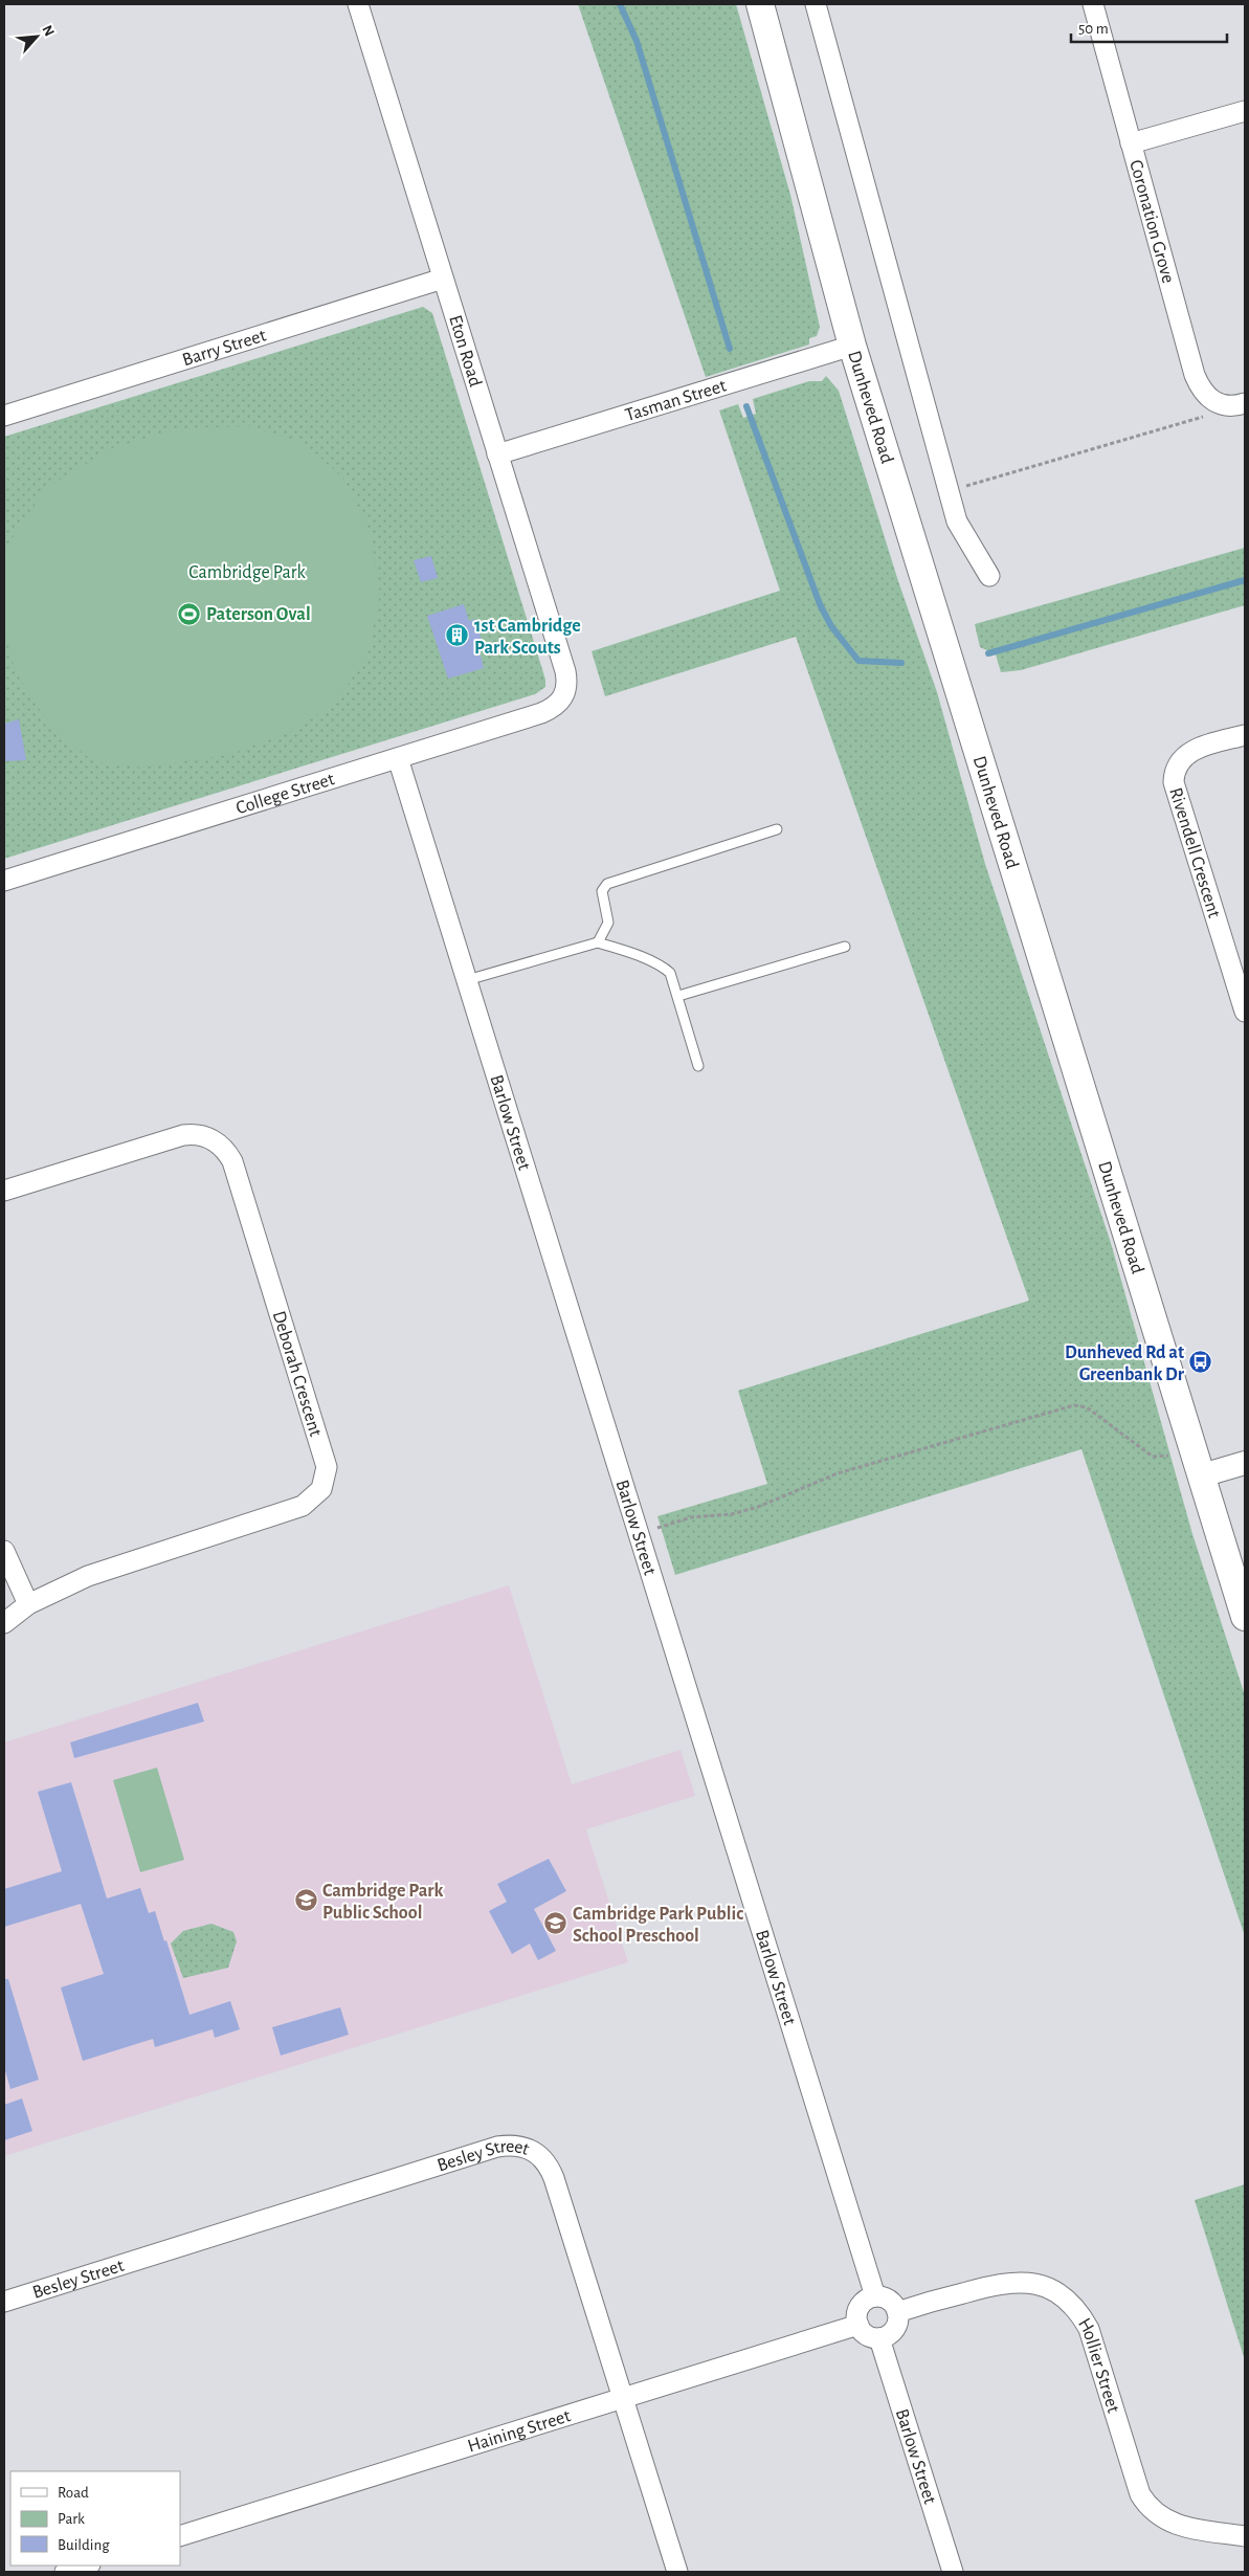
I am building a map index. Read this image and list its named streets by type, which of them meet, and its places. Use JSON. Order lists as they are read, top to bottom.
{
  "streets": {
    "main road": ["Dunheved Road"],
    "street": [
      "Coronation Grove",
      "Barry Street",
      "Eton Road",
      "Tasman Street",
      "College Street",
      "Rivendell Crescent",
      "Barlow Street",
      "Deborah Crescent",
      "Besley Street",
      "Hollier Street",
      "Haining Street"
    ]
  },
  "crossings": [
    ["Barry Street", "Eton Road"],
    ["Eton Road", "Tasman Street"],
    ["Eton Road", "College Street"],
    ["Tasman Street", "Dunheved Road"],
    ["College Street", "Barlow Street"],
    ["Barlow Street", "Hollier Street"],
    ["Barlow Street", "Haining Street"],
    ["Besley Street", "Haining Street"],
    ["Hollier Street", "Haining Street"]
  ],
  "parks": ["Cambridge Park"],
  "places": {
    "sports": ["Paterson Oval"],
    "building": ["1st Cambridge Park Scouts"],
    "bus stop": ["Dunheved Rd at Greenbank Dr"],
    "school or university": ["Cambridge Park Public School", "Cambridge Park Public School Preschool"]
  },
  "legend": ["Road", "Park", "Building"],
  "scale_bar": "50 m",
  "north": "top right"
}
